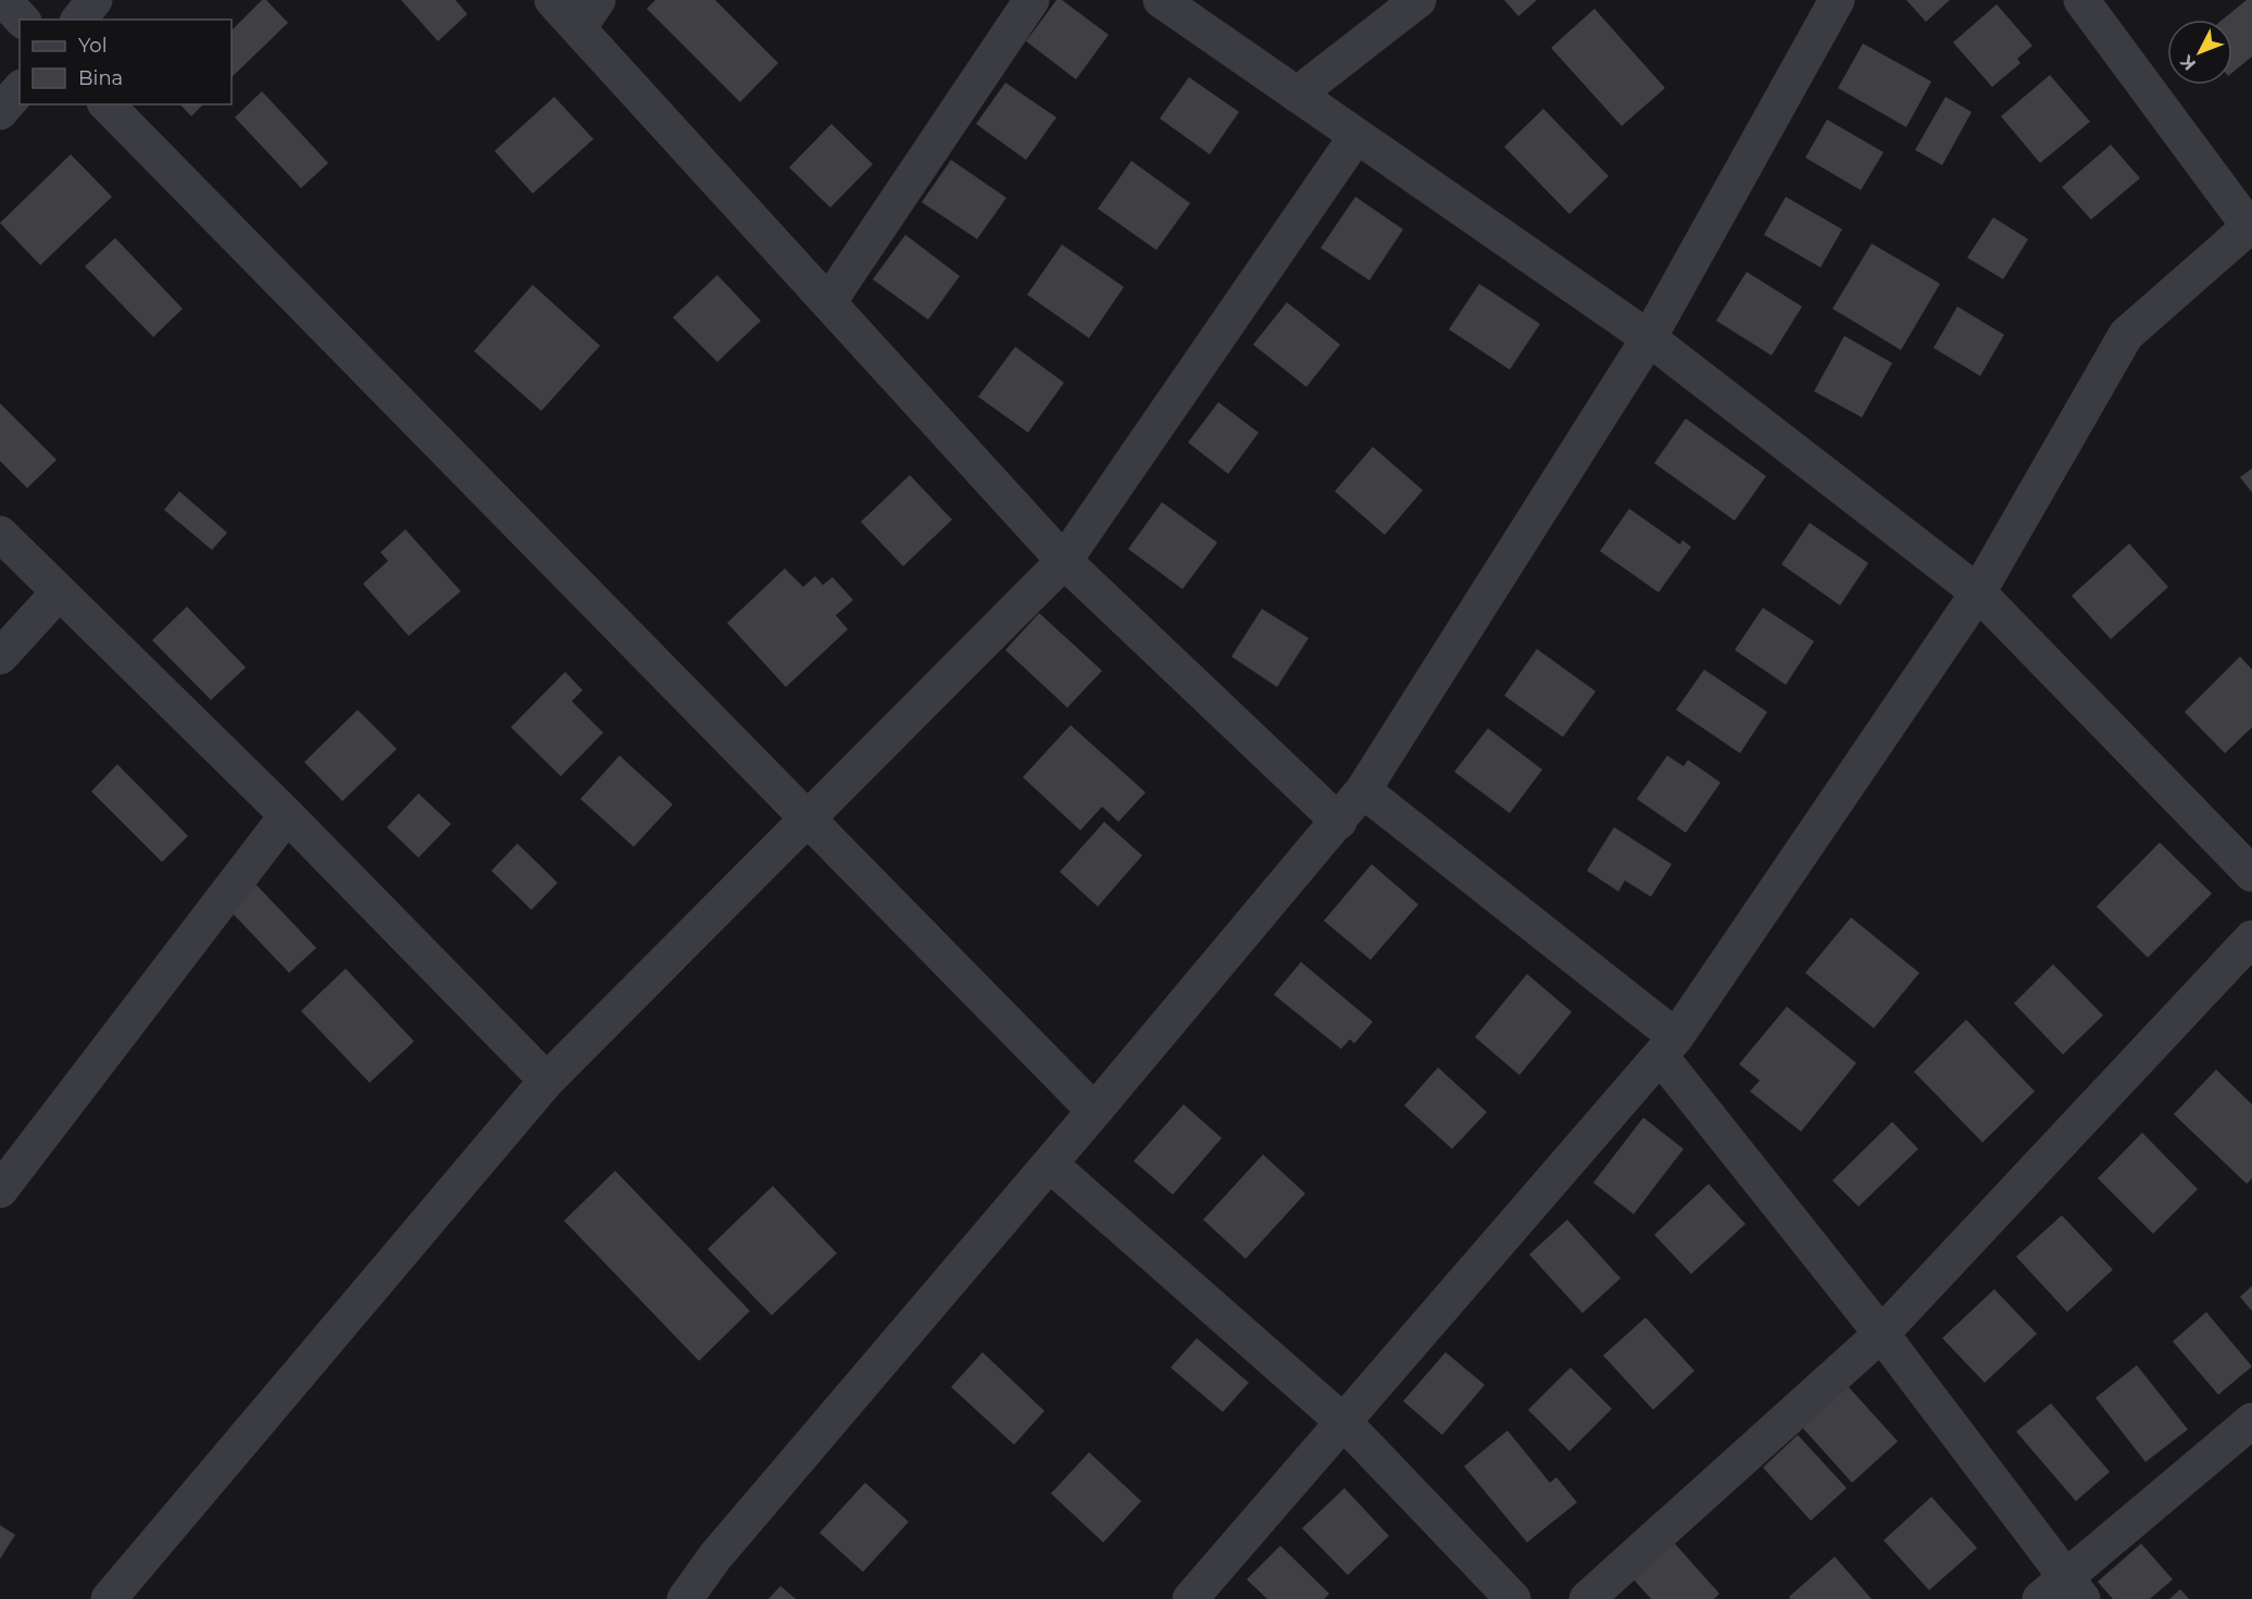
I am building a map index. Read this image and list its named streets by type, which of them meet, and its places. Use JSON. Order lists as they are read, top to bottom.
{
  "legend": ["Yol", "Bina"],
  "north": "bottom left"
}
